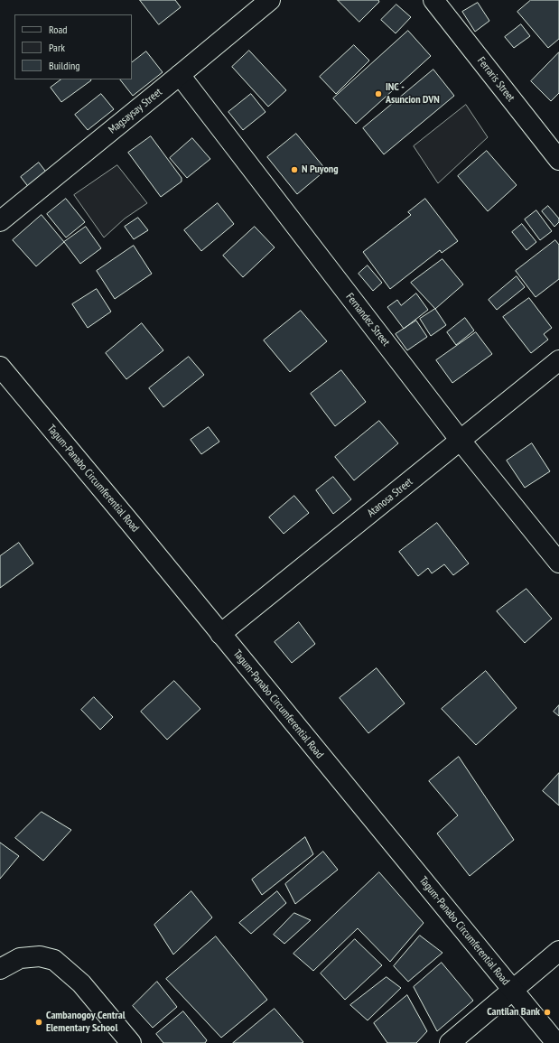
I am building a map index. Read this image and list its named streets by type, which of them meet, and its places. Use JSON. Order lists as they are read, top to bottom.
{
  "streets": {
    "main road": [
      "Ferraris Street",
      "Magsaysay Street",
      "Fernandez Street",
      "Tagum-Panabo Circumferential Road",
      "Atanosa Street"
    ]
  },
  "crossings": [
    ["Magsaysay Street", "Fernandez Street"],
    ["Fernandez Street", "Atanosa Street"],
    ["Tagum-Panabo Circumferential Road", "Atanosa Street"]
  ],
  "places": [
    "INC - Asuncion DVN",
    "N Puyong",
    "Cantilan Bank",
    "Cambanogoy Central Elementary School"
  ],
  "legend": ["Road", "Park", "Building"]
}
